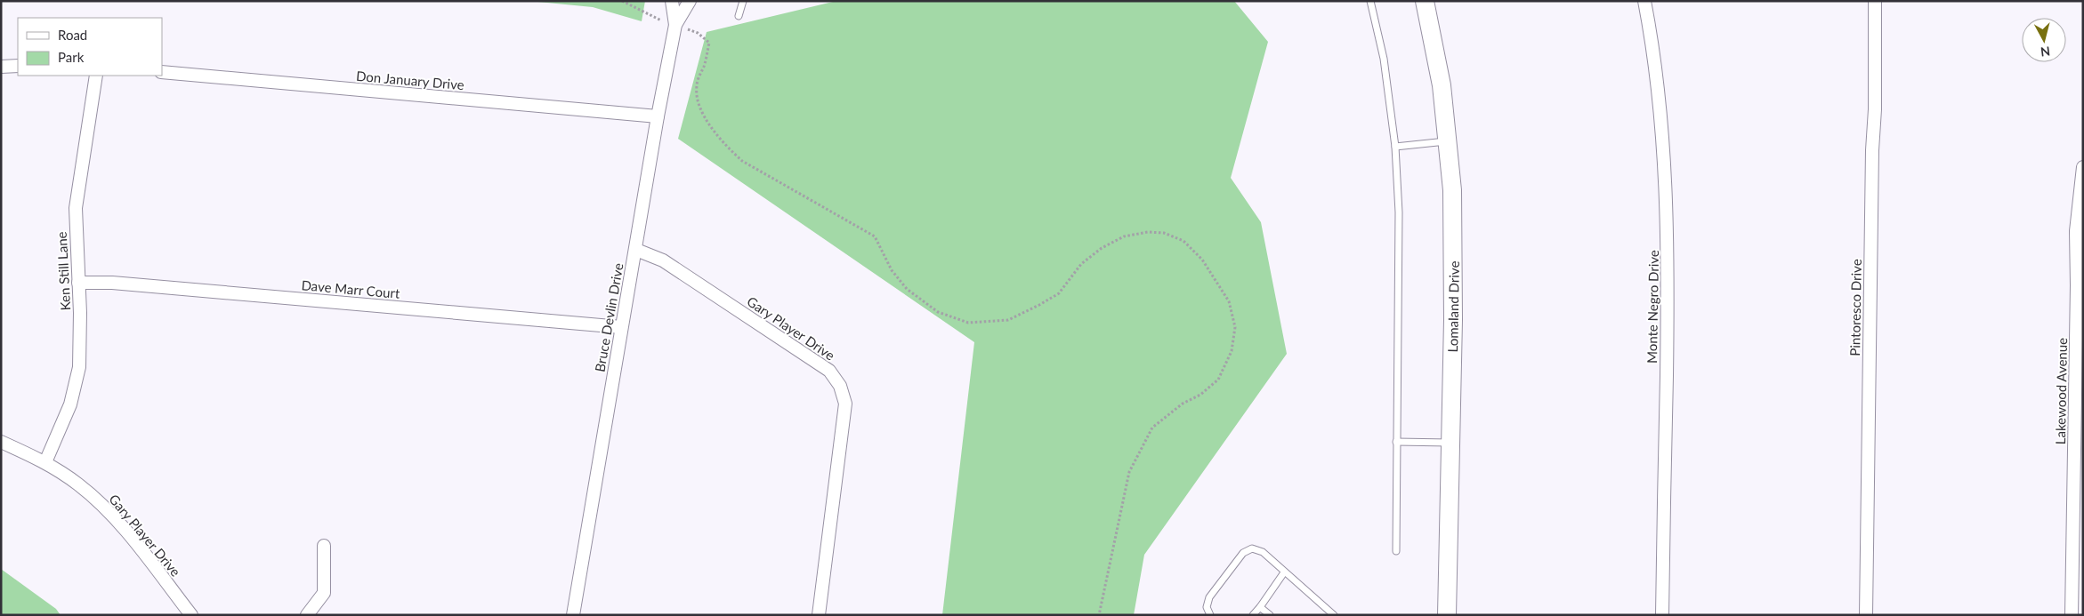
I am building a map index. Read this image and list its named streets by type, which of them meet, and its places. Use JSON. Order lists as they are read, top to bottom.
{
  "streets": {
    "street": [
      "Don January Drive",
      "Ken Still Lane",
      "Dave Marr Court",
      "Lomaland Drive",
      "Monte Negro Drive",
      "Pintoresco Drive",
      "Bruce Devlin Drive",
      "Gary Player Drive",
      "Lakewood Avenue"
    ]
  },
  "crossings": [
    ["Don January Drive", "Bruce Devlin Drive"],
    ["Ken Still Lane", "Dave Marr Court"],
    ["Ken Still Lane", "Gary Player Drive"],
    ["Dave Marr Court", "Bruce Devlin Drive"],
    ["Bruce Devlin Drive", "Gary Player Drive"]
  ],
  "legend": ["Road", "Park"],
  "north": "bottom"
}
